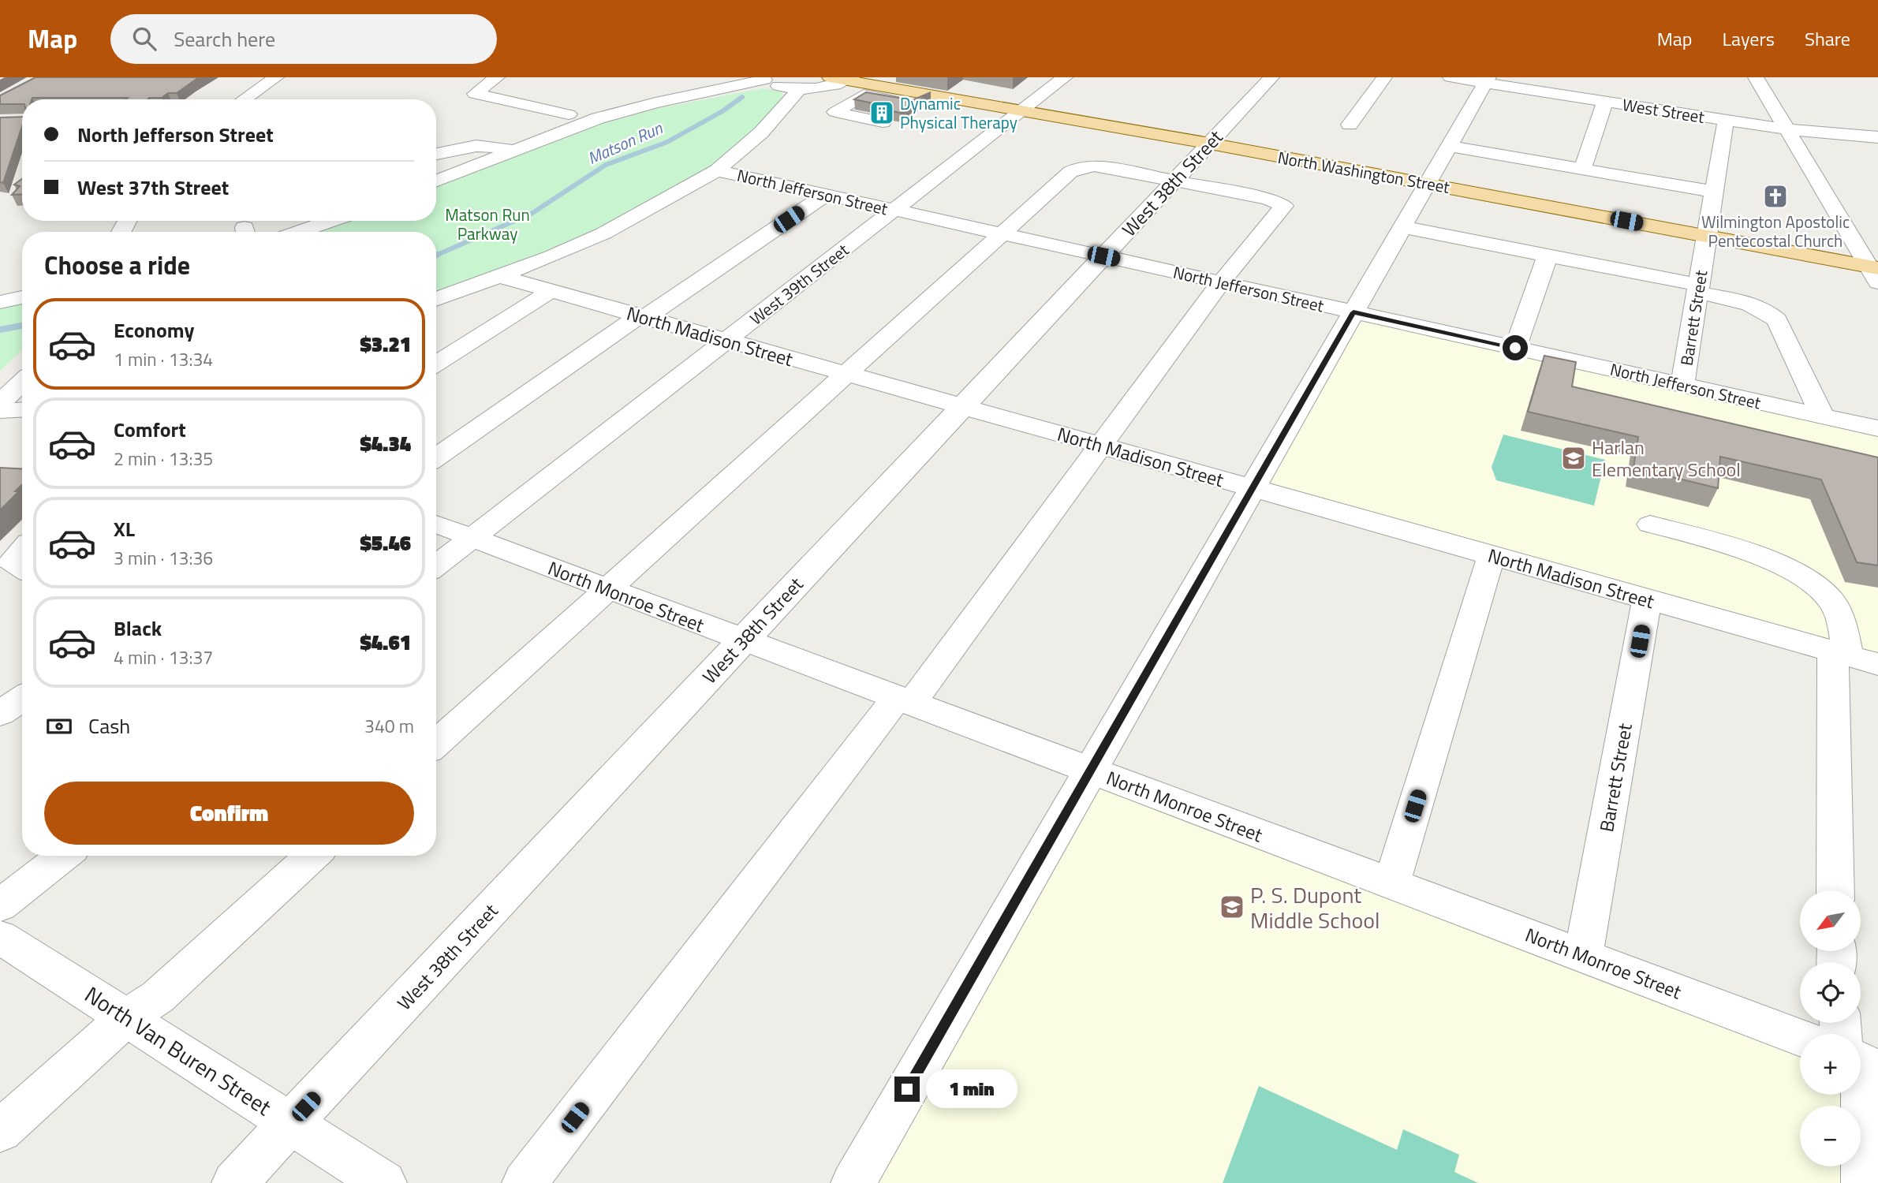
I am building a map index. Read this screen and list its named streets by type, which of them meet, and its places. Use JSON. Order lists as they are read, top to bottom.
{
  "streets": {
    "main road": ["North Washington Street"],
    "street": [
      "West Street",
      "West 38th Street",
      "North Jefferson Street",
      "West 39th Street",
      "Barrett Street",
      "North Madison Street",
      "North Monroe Street",
      "North Van Buren Street"
    ]
  },
  "crossings": [
    ["West Street", "Barrett Street"],
    ["North Washington Street", "West 38th Street"],
    ["North Washington Street", "West 39th Street"],
    ["North Washington Street", "Barrett Street"],
    ["West 38th Street", "North Jefferson Street"],
    ["West 38th Street", "North Madison Street"],
    ["West 38th Street", "North Monroe Street"],
    ["West 38th Street", "North Van Buren Street"],
    ["North Jefferson Street", "West 39th Street"],
    ["North Jefferson Street", "Barrett Street"],
    ["West 39th Street", "North Madison Street"],
    ["West 39th Street", "North Monroe Street"],
    ["Barrett Street", "North Madison Street"],
    ["Barrett Street", "North Monroe Street"]
  ],
  "water": ["Matson Run"],
  "parks": ["Matson Run Parkway"],
  "places": {
    "building": ["Dynamic Physical Therapy"],
    "church": ["Wilmington Apostolic Pentecostal Church"],
    "school or university": ["Harlan Elementary School", "P. S. Dupont Middle School"]
  },
  "north": "bottom left",
  "page": {
    "header": "Map",
    "search": "Search here",
    "nav": ["Map", "Layers", "Share"],
    "banner": ["North Jefferson Street", "West 37th Street"],
    "heading": "Choose a ride",
    "list": [
      {
        "name": "Economy",
        "note": "1 min · 13:34",
        "value": "$3.21"
      },
      {
        "name": "Comfort",
        "note": "2 min · 13:35",
        "value": "$4.34"
      },
      {
        "name": "XL",
        "note": "3 min · 13:36",
        "value": "$5.46"
      },
      {
        "name": "Black",
        "note": "4 min · 13:37",
        "value": "$4.61"
      }
    ],
    "pay": ["Cash", "340 m"],
    "buttons": "Confirm",
    "map_buttons": ["+", "−"],
    "bubble": "1 min"
  }
}
